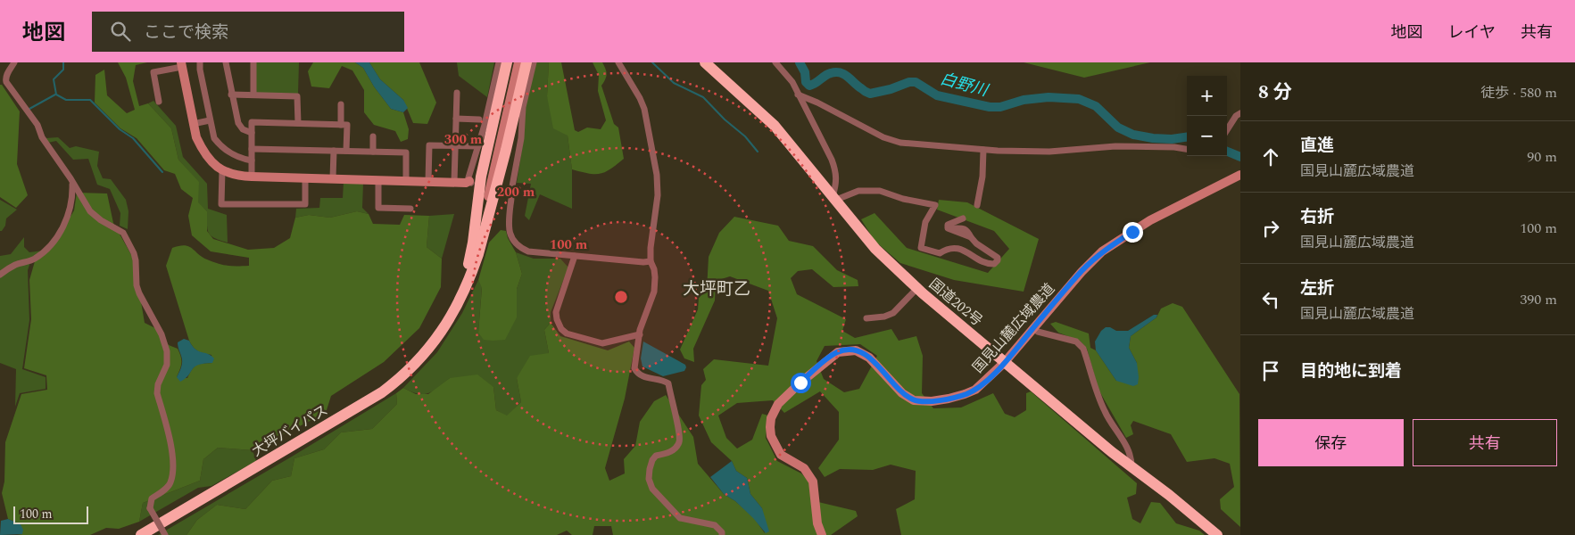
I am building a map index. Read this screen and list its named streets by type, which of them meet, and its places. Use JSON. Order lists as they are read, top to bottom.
{
  "streets": {
    "highway": ["国道202号", "大坪バイパス"],
    "street": ["国見山麓広域農道"]
  },
  "crossings": [
    ["国道202号", "国見山麓広域農道"]
  ],
  "districts": ["大坪町乙"],
  "water": ["白野川"],
  "scale_bar": "100 m",
  "page": {
    "header": "地図",
    "search": "ここで検索",
    "nav": ["地図", "レイヤ", "共有"],
    "heading": ["8 分", "徒歩 · 580 m"],
    "map_buttons": ["+", "−"],
    "list": [
      ["直進", "国見山麓広域農道", "90 m"],
      ["右折", "国見山麓広域農道", "100 m"],
      ["左折", "国見山麓広域農道", "390 m"],
      "目的地に到着"
    ],
    "buttons": ["保存", "共有"],
    "scale": "100 m"
  },
  "rings": ["300 m", "200 m", "100 m"]
}
